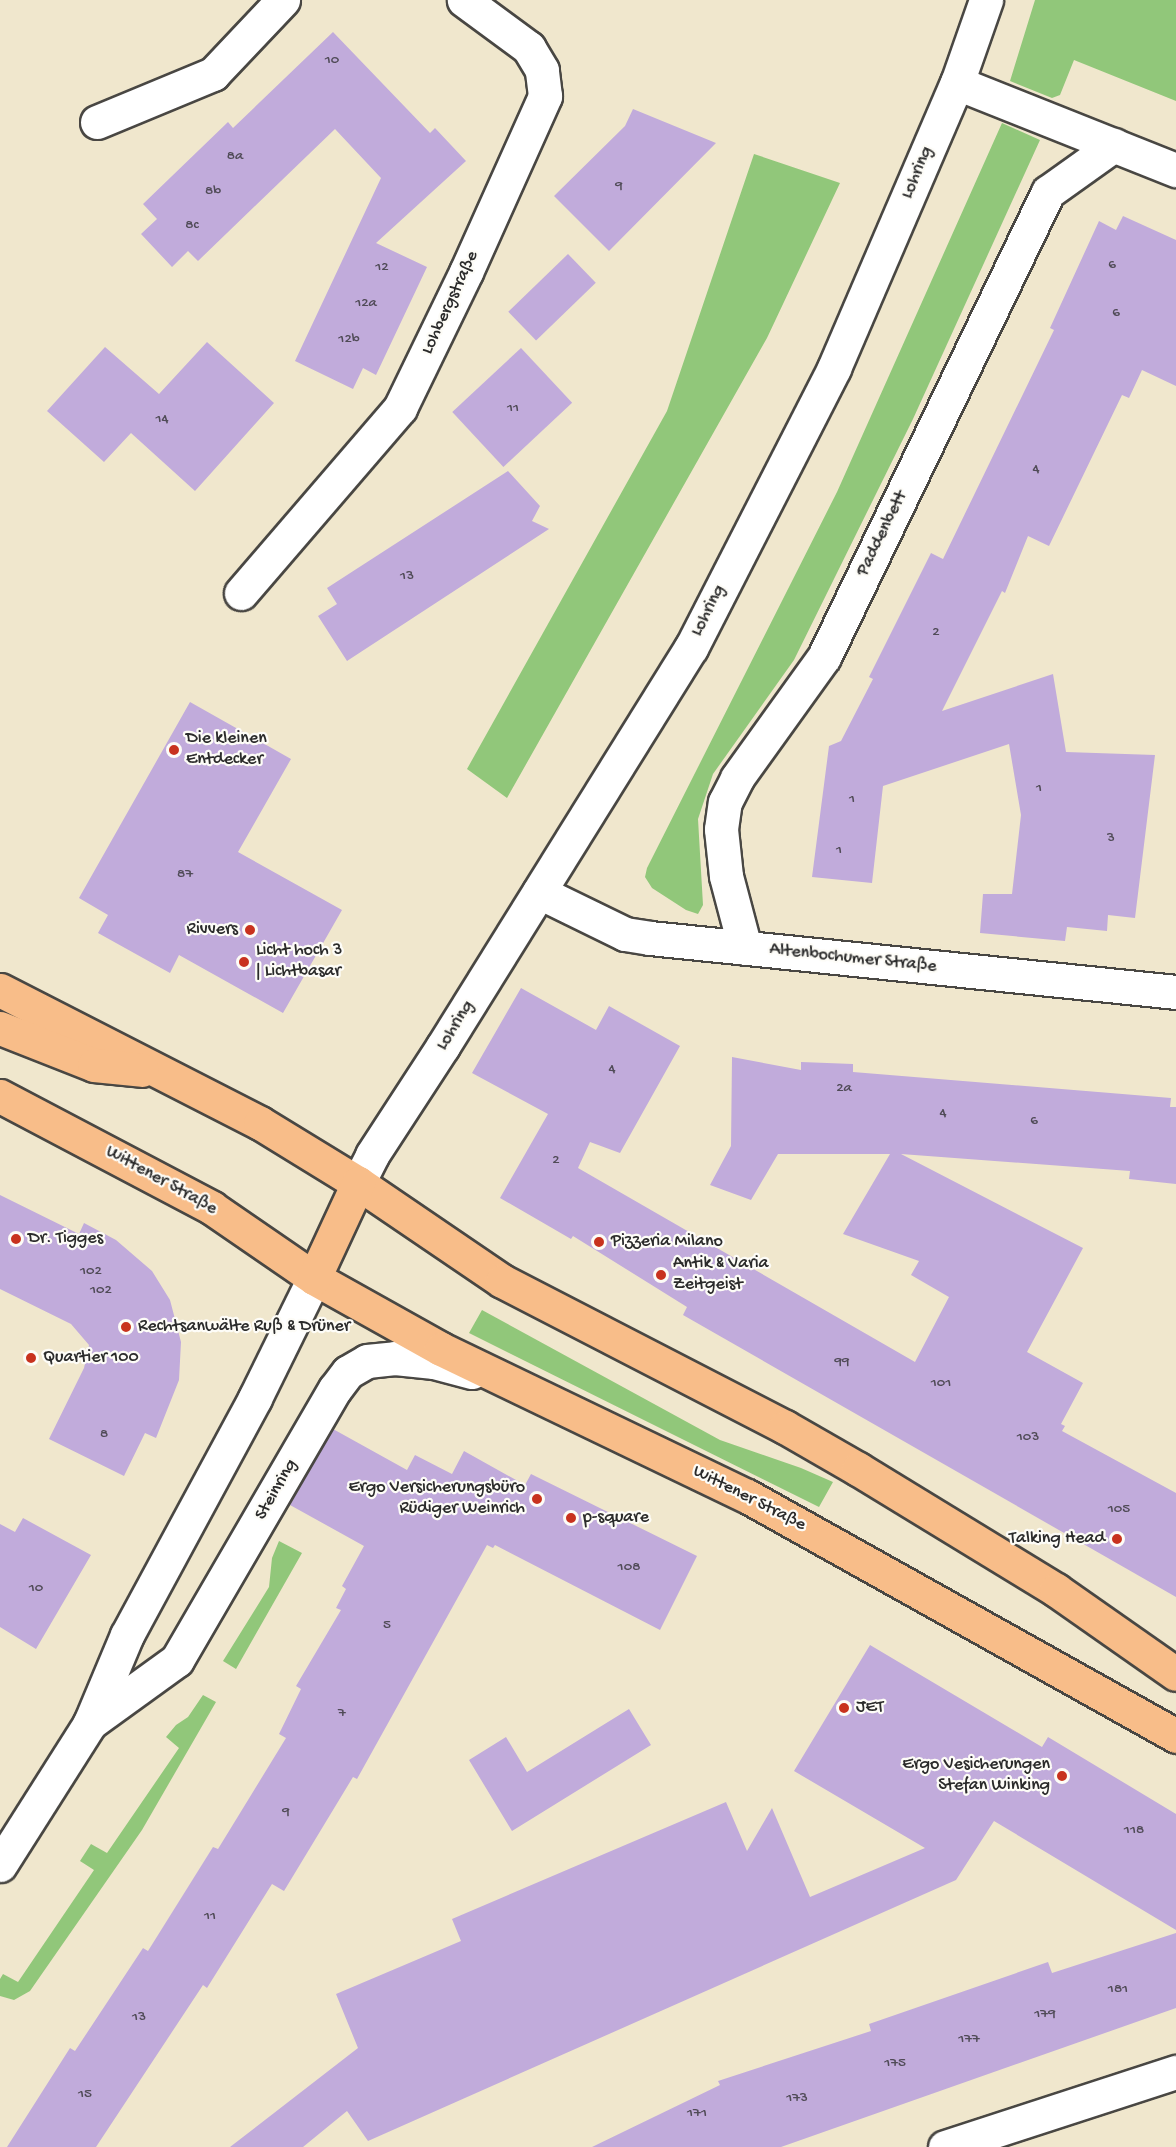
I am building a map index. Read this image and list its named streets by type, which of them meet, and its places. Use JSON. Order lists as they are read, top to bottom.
{
  "streets": {
    "main road": ["Wittener Straße"],
    "street": [
      "Lohring",
      "Lohbergstraße",
      "Paddenbett",
      "Altenbochumer Straße",
      "Steinring"
    ]
  },
  "crossings": [
    ["Lohring", "Altenbochumer Straße"],
    ["Paddenbett", "Altenbochumer Straße"],
    ["Wittener Straße", "Steinring"]
  ],
  "places": [
    "Die kleinen Entdecker",
    "Rivvers",
    "Licht hoch 3 | Lichtbasar",
    "Dr. Tigges",
    "Pizzeria Milano",
    "Antik & Varia Zeitgeist",
    "Rechtsanwälte Ruß & Drüner",
    "Quartier 100",
    "Ergo Versicherungsbüro Rüdiger Weinrich",
    "p-square",
    "Talking Head",
    "JET",
    "Ergo Vesicherungen Stefan Winking"
  ],
  "house_numbers": [
    "10",
    "8a",
    "9",
    "8b",
    "8c",
    "6",
    "12",
    "12a",
    "6",
    "12b",
    "11",
    "14",
    "4",
    "13",
    "2",
    "1",
    "1",
    "3",
    "1",
    "87",
    "4",
    "2a",
    "4",
    "6",
    "2",
    "102",
    "102",
    "99",
    "101",
    "8",
    "103",
    "105",
    "108",
    "10",
    "5",
    "7",
    "9",
    "118",
    "11",
    "181",
    "179",
    "13",
    "177",
    "175",
    "15",
    "173",
    "171"
  ]
}
